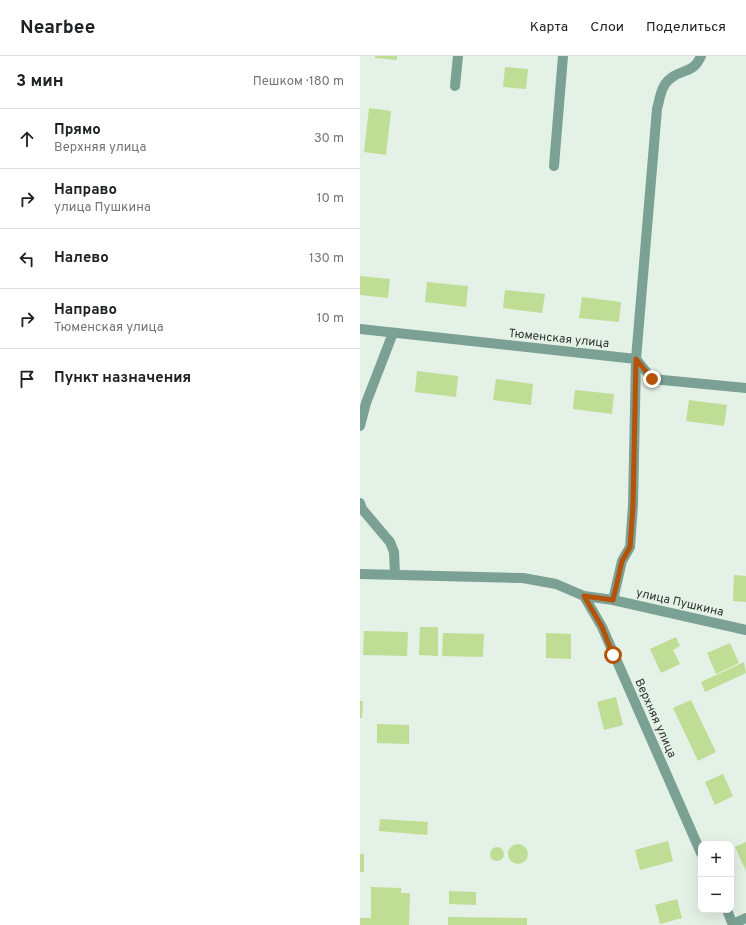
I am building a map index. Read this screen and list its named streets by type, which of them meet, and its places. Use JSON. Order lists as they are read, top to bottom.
{
  "streets": {
    "street": ["Тюменская улица", "улица Пушкина", "Верхняя улица"]
  },
  "crossings": [
    ["улица Пушкина", "Верхняя улица"]
  ],
  "page": {
    "header": "Nearbee",
    "nav": ["Карта", "Слои", "Поделиться"],
    "heading": ["3 мин", "Пешком · 180 m"],
    "list": [
      ["Прямо", "Верхняя улица", "30 m"],
      ["Направо", "улица Пушкина", "10 m"],
      ["Налево", "130 m"],
      ["Направо", "Тюменская улица", "10 m"],
      "Пункт назначения"
    ],
    "map_buttons": ["+", "−"]
  }
}
